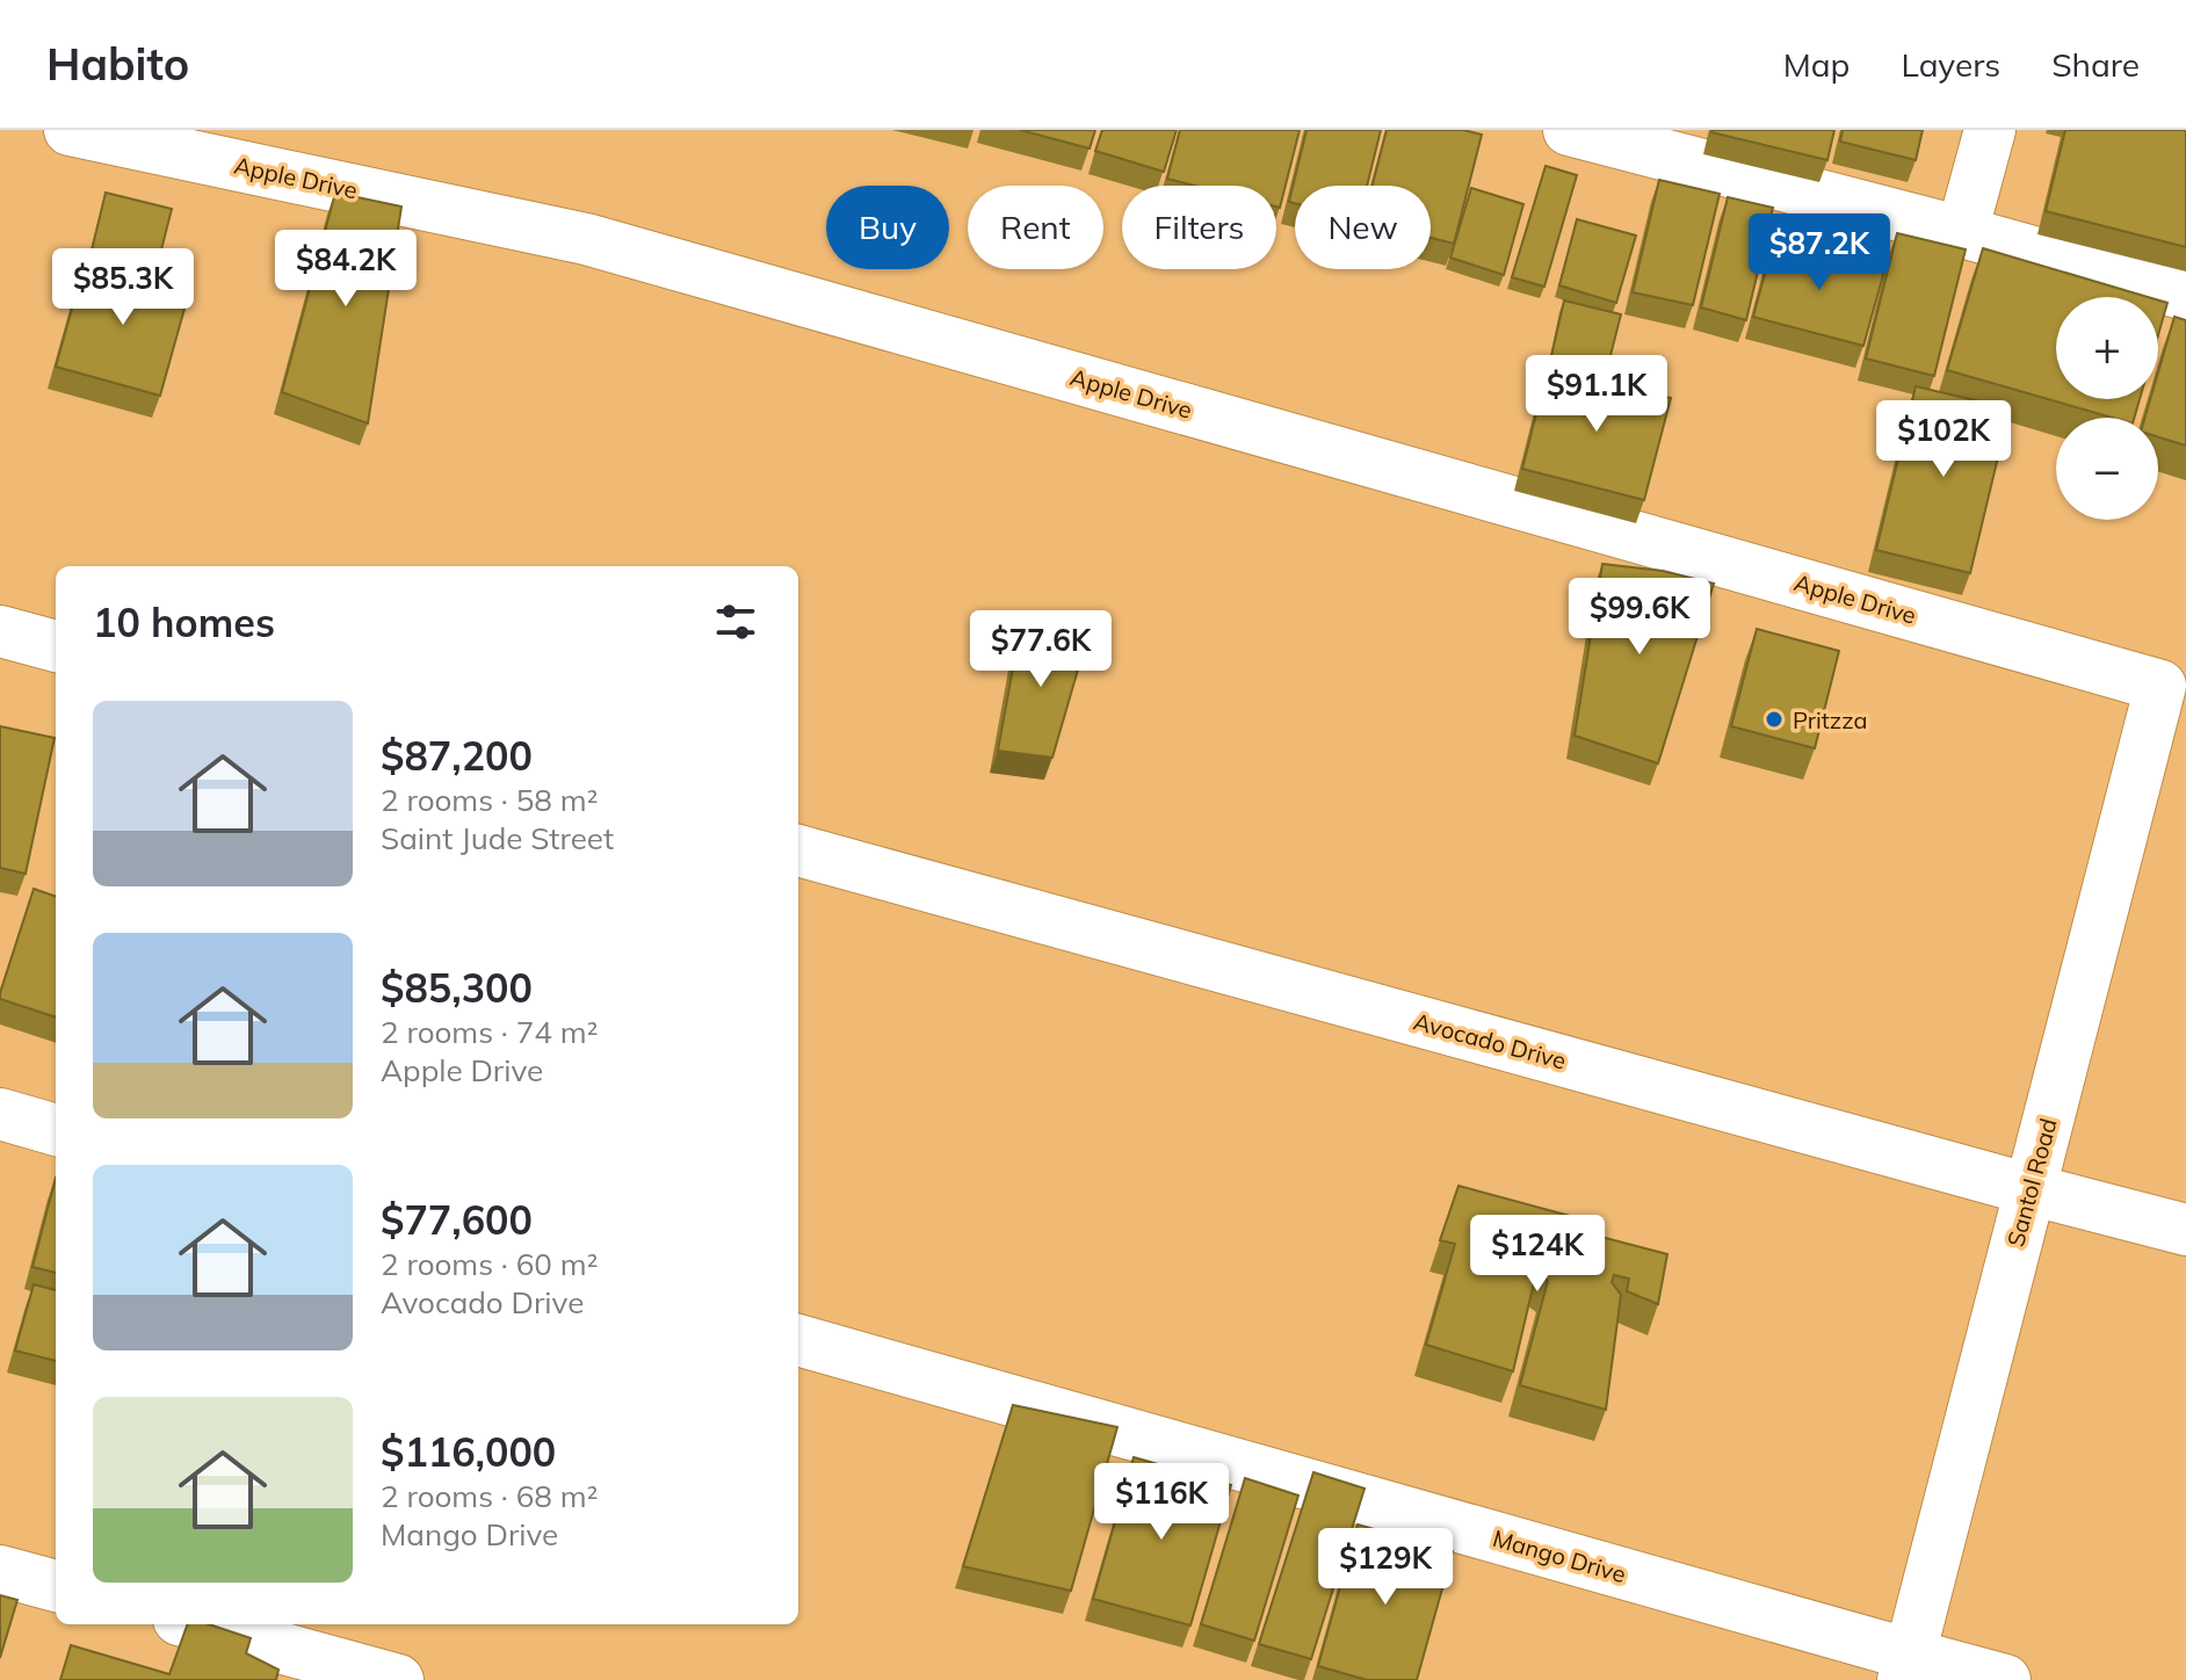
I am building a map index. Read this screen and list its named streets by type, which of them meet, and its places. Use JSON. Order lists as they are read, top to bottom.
{
  "streets": {
    "street": [
      "Apple Drive",
      "Avocado Drive",
      "Santol Road",
      "Mango Drive"
    ]
  },
  "crossings": [
    ["Apple Drive", "Santol Road"],
    ["Avocado Drive", "Santol Road"],
    ["Santol Road", "Mango Drive"]
  ],
  "places": ["Pritzza"],
  "page": {
    "header": "Habito",
    "nav": ["Map", "Layers", "Share"],
    "chip": [
      "Buy",
      "Rent",
      "Filters",
      "New"
    ],
    "price": [
      "$87.2K",
      "$84.2K",
      "$85.3K",
      "$91.1K",
      "$102K",
      "$99.6K",
      "$77.6K",
      "$124K",
      "$116K",
      "$129K"
    ],
    "map_buttons": ["+", "−"],
    "heading": "10 homes",
    "list": [
      {
        "name": "$87,200",
        "note": "2 rooms · 58 m² · Saint Jude Street"
      },
      {
        "name": "$85,300",
        "note": "2 rooms · 74 m² · Apple Drive"
      },
      {
        "name": "$77,600",
        "note": "2 rooms · 60 m² · Avocado Drive"
      },
      {
        "name": "$116,000",
        "note": "2 rooms · 68 m² · Mango Drive"
      }
    ]
  }
}
